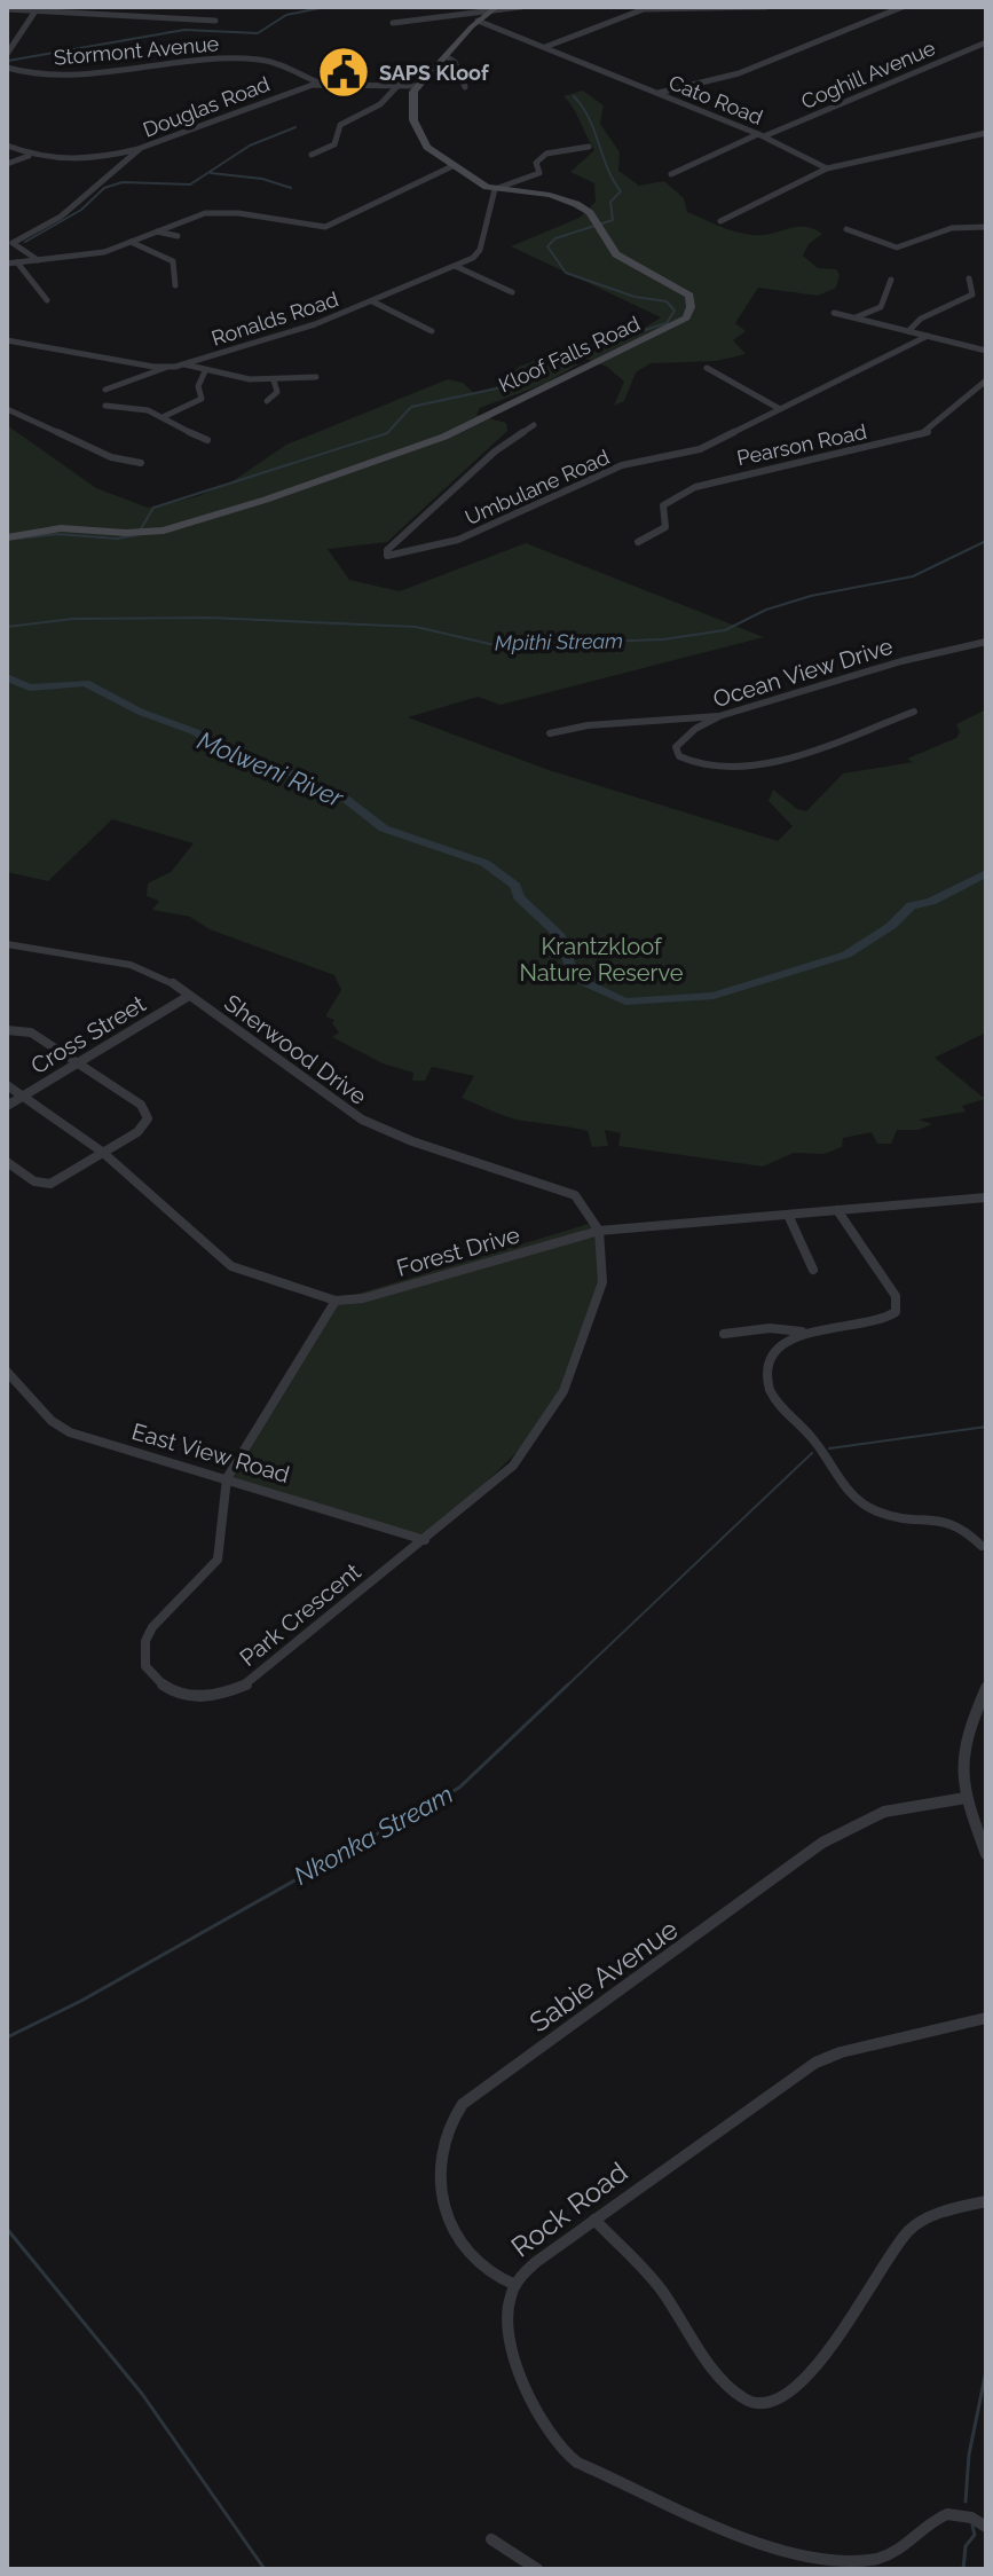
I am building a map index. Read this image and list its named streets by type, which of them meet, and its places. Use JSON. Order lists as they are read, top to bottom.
{
  "streets": {
    "main road": ["Kloof Falls Road"],
    "street": [
      "Stormont Avenue",
      "Coghill Avenue",
      "Cato Road",
      "Douglas Road",
      "Ronalds Road",
      "Pearson Road",
      "Umbulane Road",
      "Ocean View Drive",
      "Cross Street",
      "Sherwood Drive",
      "Forest Drive",
      "East View Road",
      "Park Crescent",
      "Sabie Avenue",
      "Rock Road"
    ]
  },
  "crossings": [
    ["Stormont Avenue", "Douglas Road"],
    ["Coghill Avenue", "Cato Road"],
    ["Douglas Road", "Kloof Falls Road"],
    ["Ronalds Road", "Kloof Falls Road"],
    ["Cross Street", "Sherwood Drive"],
    ["Cross Street", "Forest Drive"],
    ["Sherwood Drive", "Forest Drive"],
    ["Sherwood Drive", "Park Crescent"],
    ["Forest Drive", "Park Crescent"],
    ["East View Road", "Park Crescent"],
    ["Sabie Avenue", "Rock Road"]
  ],
  "water": ["Mpithi Stream", "Molweni River", "Nkonka Stream"],
  "parks": ["Krantzkloof Nature Reserve"],
  "places": {
    "public building": ["SAPS Kloof"]
  }
}
